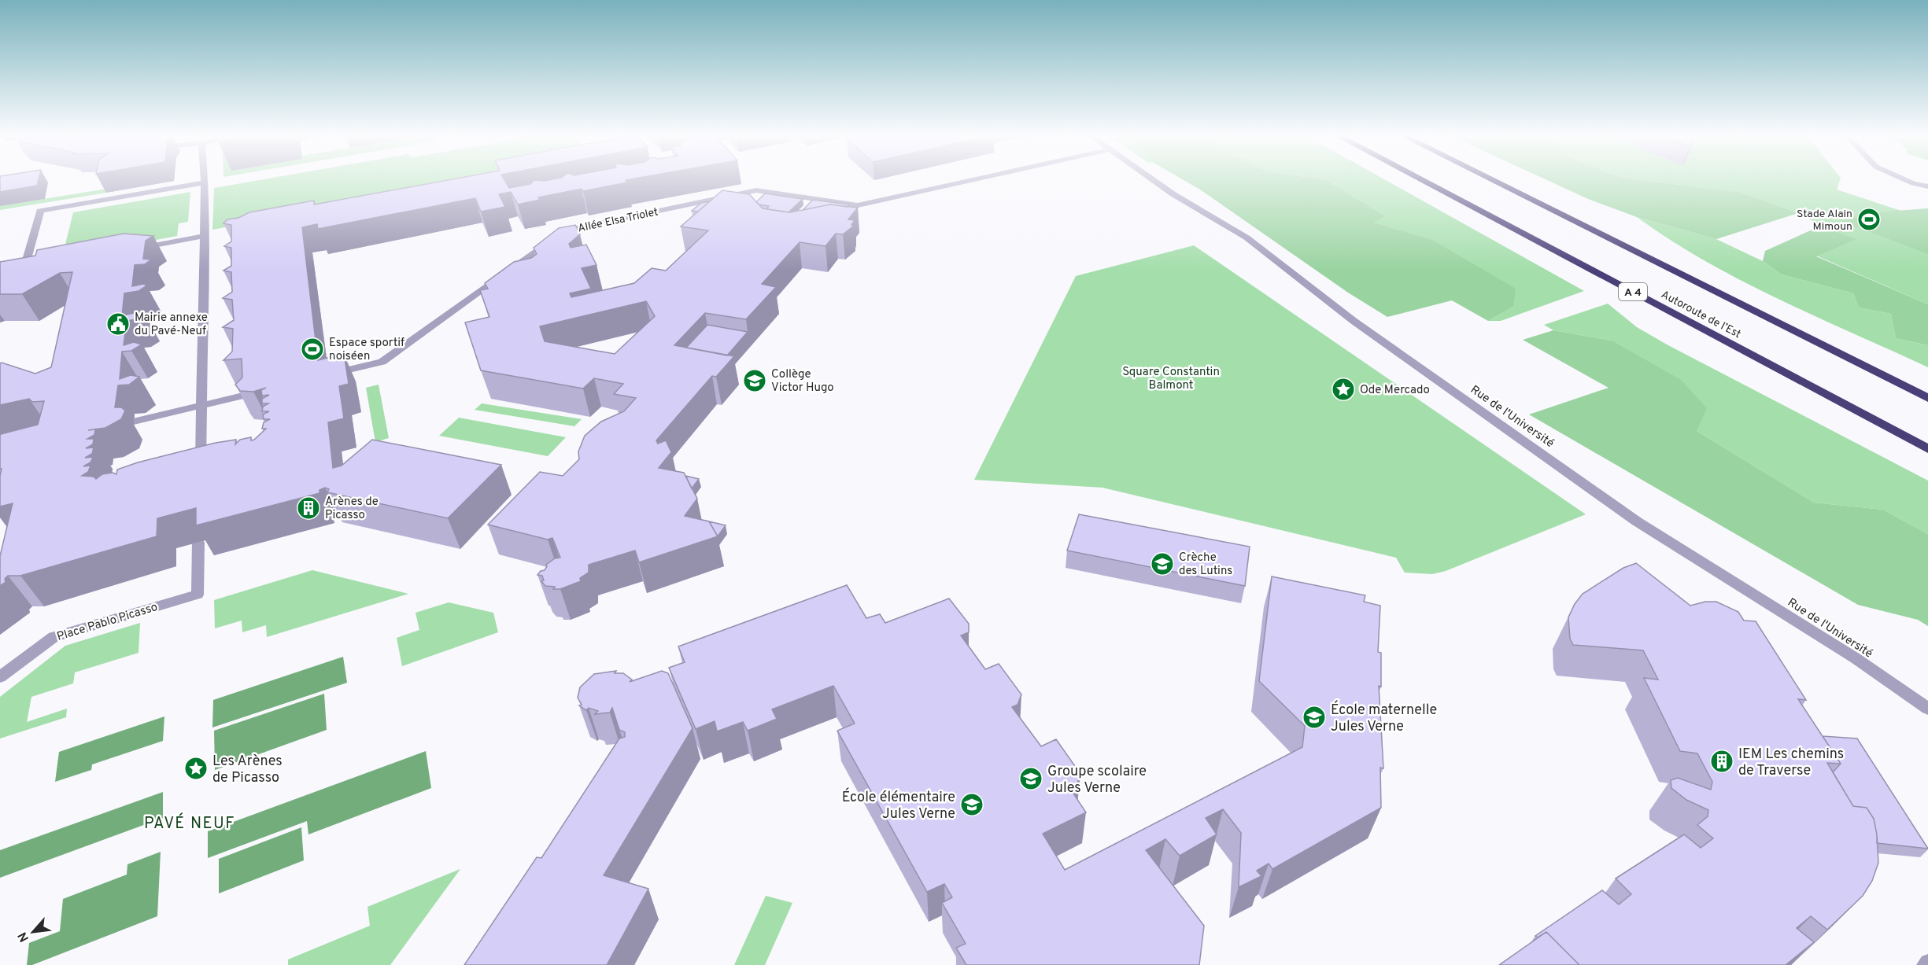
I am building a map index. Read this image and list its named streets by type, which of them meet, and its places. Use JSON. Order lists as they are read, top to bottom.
{
  "streets": {
    "highway": ["A 4", "Autoroute de l’Est"],
    "street": ["Allée Elsa Triolet", "Rue de l'Université", "Place Pablo Picasso"]
  },
  "districts": ["PAVÉ NEUF"],
  "parks": ["Square Constantin Balmont"],
  "places": {
    "sports": ["Stade Alain Mimoun", "Espace sportif noiséen"],
    "public building": ["Mairie annexe du Pavé-Neuf"],
    "school or university": [
      "Collège Victor Hugo",
      "Crèche des Lutins",
      "École maternelle Jules Verne",
      "Groupe scolaire Jules Verne",
      "École élémentaire Jules Verne"
    ],
    "place": ["Ode Mercado", "Les Arènes de Picasso"],
    "building": ["Arènes de Picasso", "IEM Les chemins de Traverse"]
  },
  "north": "bottom left"
}
